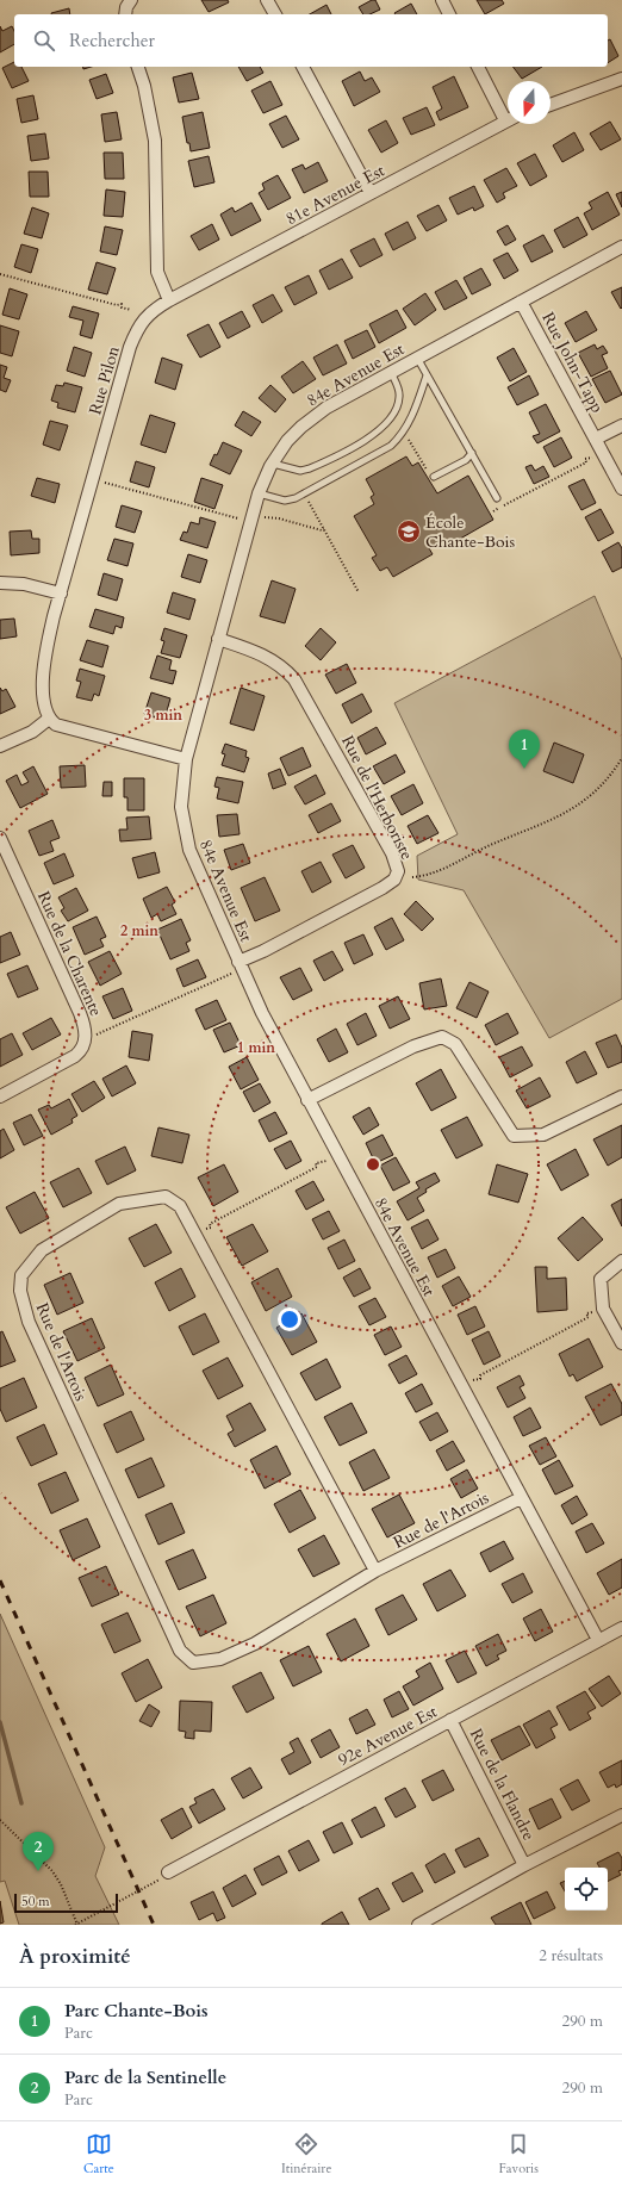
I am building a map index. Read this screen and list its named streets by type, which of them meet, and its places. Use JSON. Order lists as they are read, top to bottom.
{
  "streets": {
    "street": [
      "81e Avenue Est",
      "Rue John-Tapp",
      "84e Avenue Est",
      "Rue Pilon",
      "Rue de l'Herboriste",
      "Rue de la Charente",
      "Rue de l'Artois",
      "92e Avenue Est",
      "Rue de la Flandre"
    ]
  },
  "crossings": [
    ["81e Avenue Est", "Rue Pilon"],
    ["Rue John-Tapp", "84e Avenue Est"],
    ["84e Avenue Est", "Rue de l'Herboriste"],
    ["84e Avenue Est", "Rue de l'Artois"],
    ["84e Avenue Est", "92e Avenue Est"],
    ["92e Avenue Est", "Rue de la Flandre"]
  ],
  "places": {
    "school or university": ["École Chante-Bois"]
  },
  "scale_bar": "50 m",
  "north": "bottom",
  "page": {
    "search": "Rechercher",
    "pins": ["1", "2"],
    "scale": "50 m",
    "heading": ["À proximité", "2 résultats"],
    "list": [
      {
        "mark": "1",
        "name": "Parc Chante-Bois",
        "note": "Parc",
        "value": "290 m"
      },
      {
        "mark": "2",
        "name": "Parc de la Sentinelle",
        "note": "Parc",
        "value": "290 m"
      }
    ],
    "nav": ["Carte", "Itinéraire", "Favoris"]
  },
  "rings": ["3 min", "2 min", "1 min"]
}
